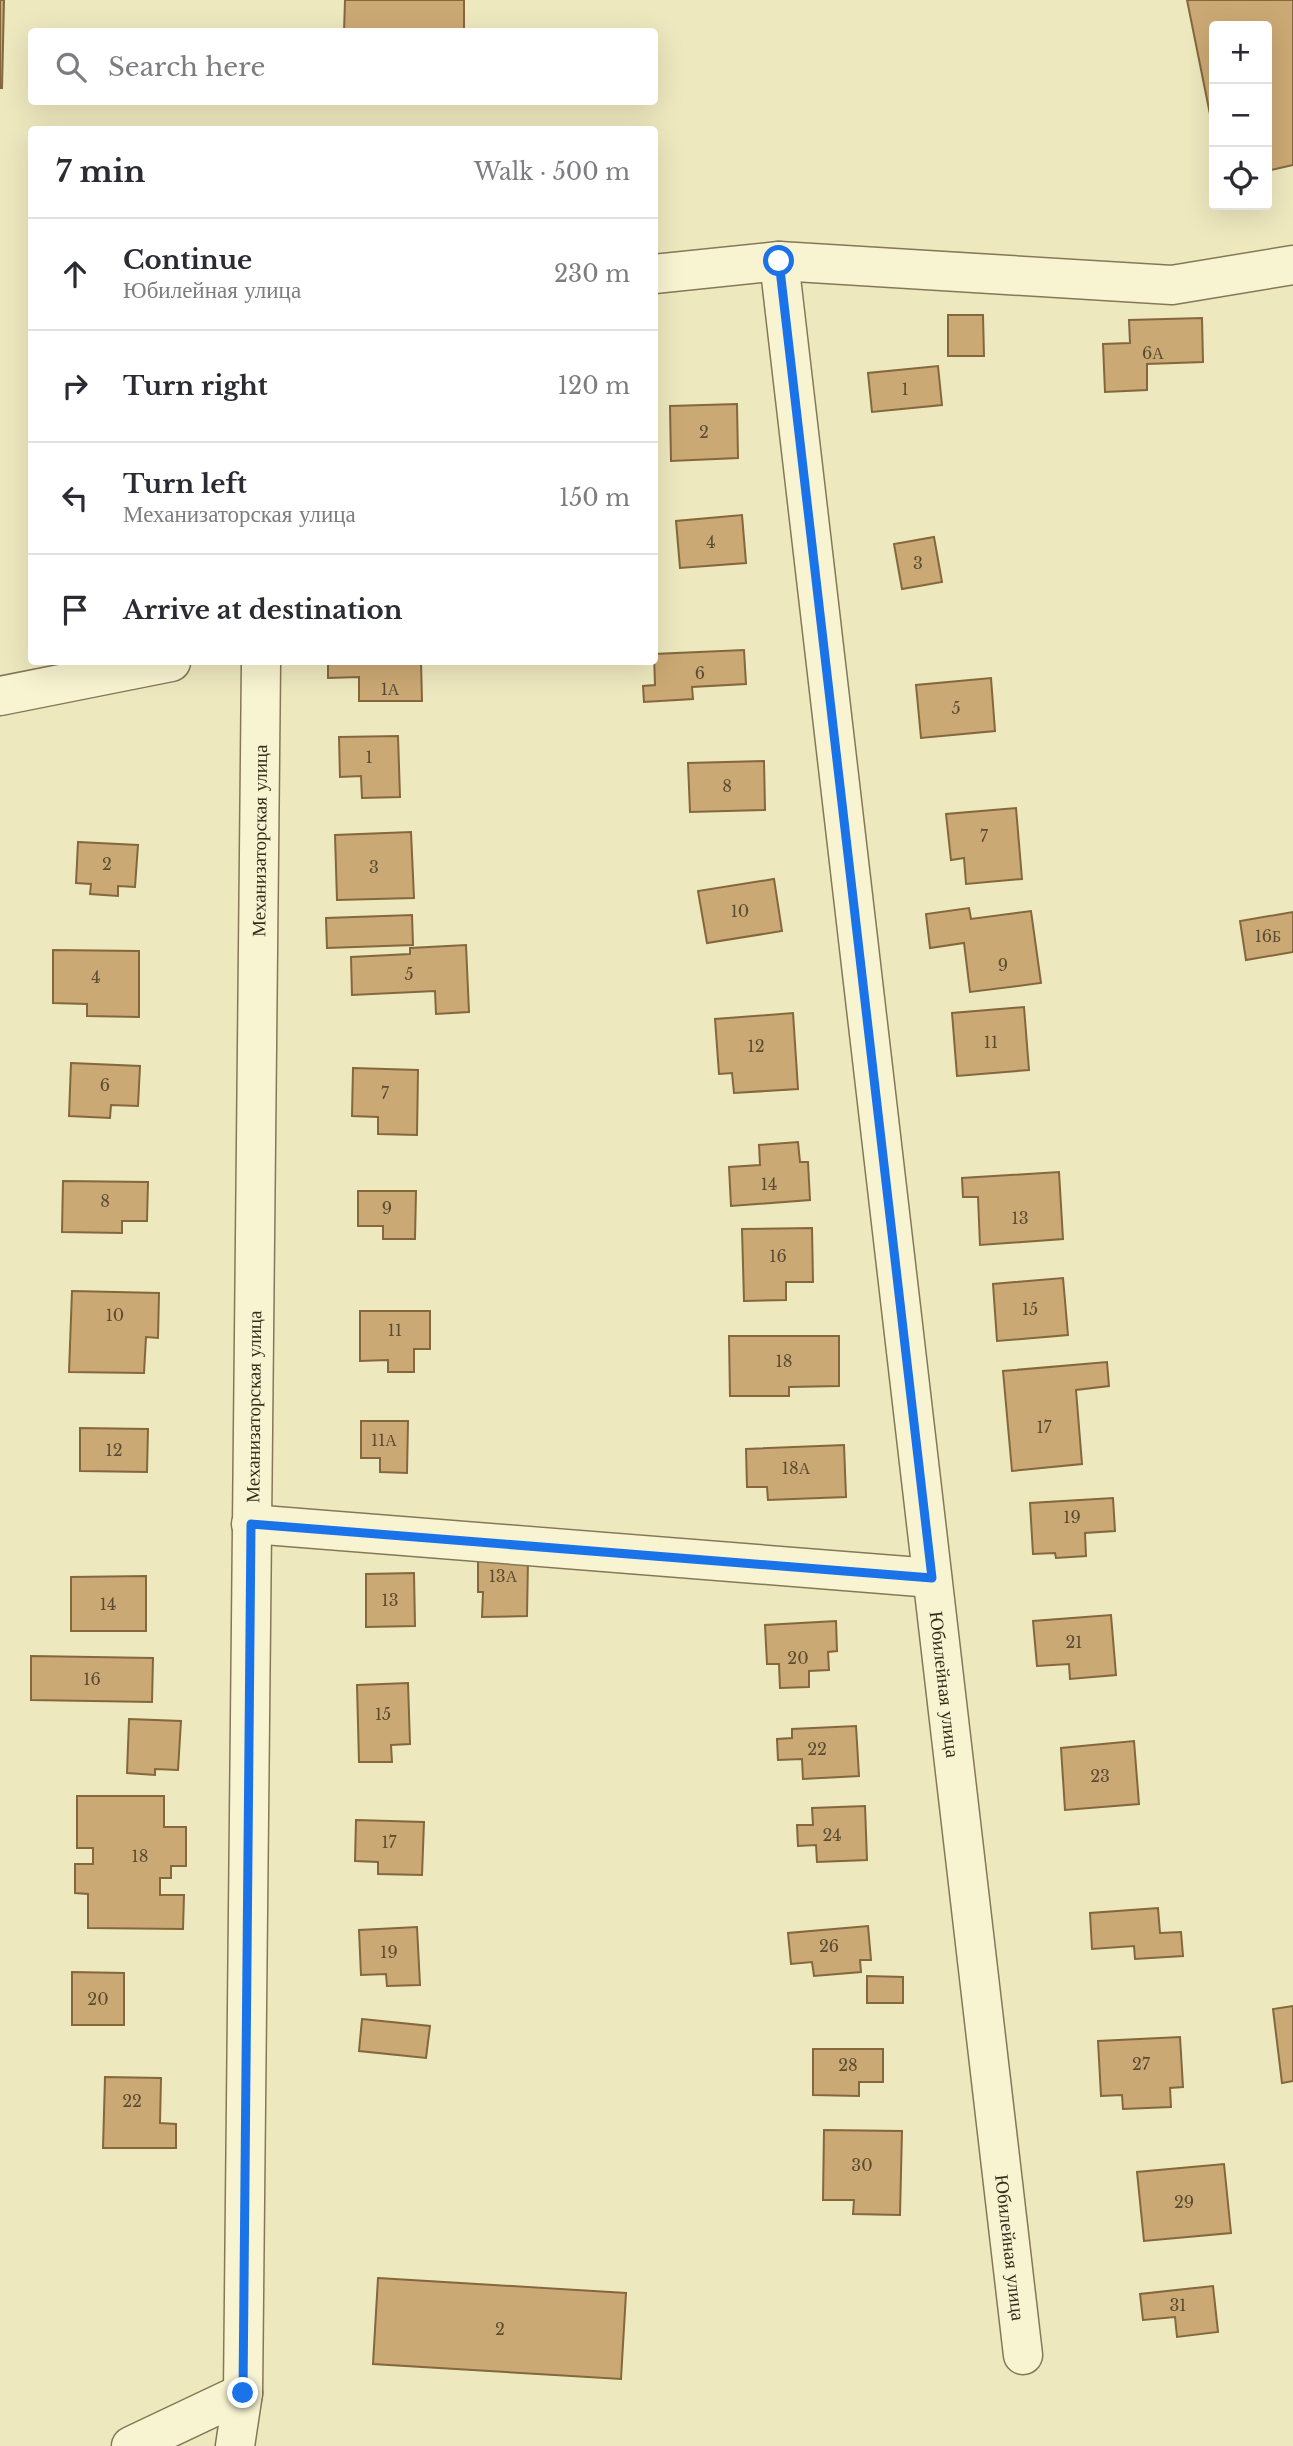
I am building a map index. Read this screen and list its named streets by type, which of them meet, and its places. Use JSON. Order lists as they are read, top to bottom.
{
  "streets": {
    "street": ["Механизаторская улица", "Юбилейная улица"]
  },
  "house_numbers": [
    "6А",
    "1",
    "2",
    "4",
    "3",
    "6",
    "1А",
    "5",
    "1",
    "8",
    "7",
    "2",
    "3",
    "10",
    "16Б",
    "9",
    "5",
    "4",
    "11",
    "12",
    "6",
    "7",
    "14",
    "8",
    "9",
    "13",
    "16",
    "15",
    "10",
    "11",
    "18",
    "17",
    "11А",
    "12",
    "18А",
    "19",
    "13А",
    "13",
    "14",
    "21",
    "20",
    "16",
    "15",
    "22",
    "23",
    "24",
    "17",
    "18",
    "26",
    "19",
    "20",
    "27",
    "28",
    "22",
    "30",
    "29",
    "31",
    "2"
  ],
  "page": {
    "map_buttons": ["+", "−"],
    "search": "Search here",
    "heading": ["7 min", "Walk · 500 m"],
    "list": [
      ["Continue", "Юбилейная улица", "230 m"],
      ["Turn right", "120 m"],
      ["Turn left", "Механизаторская улица", "150 m"],
      "Arrive at destination"
    ]
  }
}
